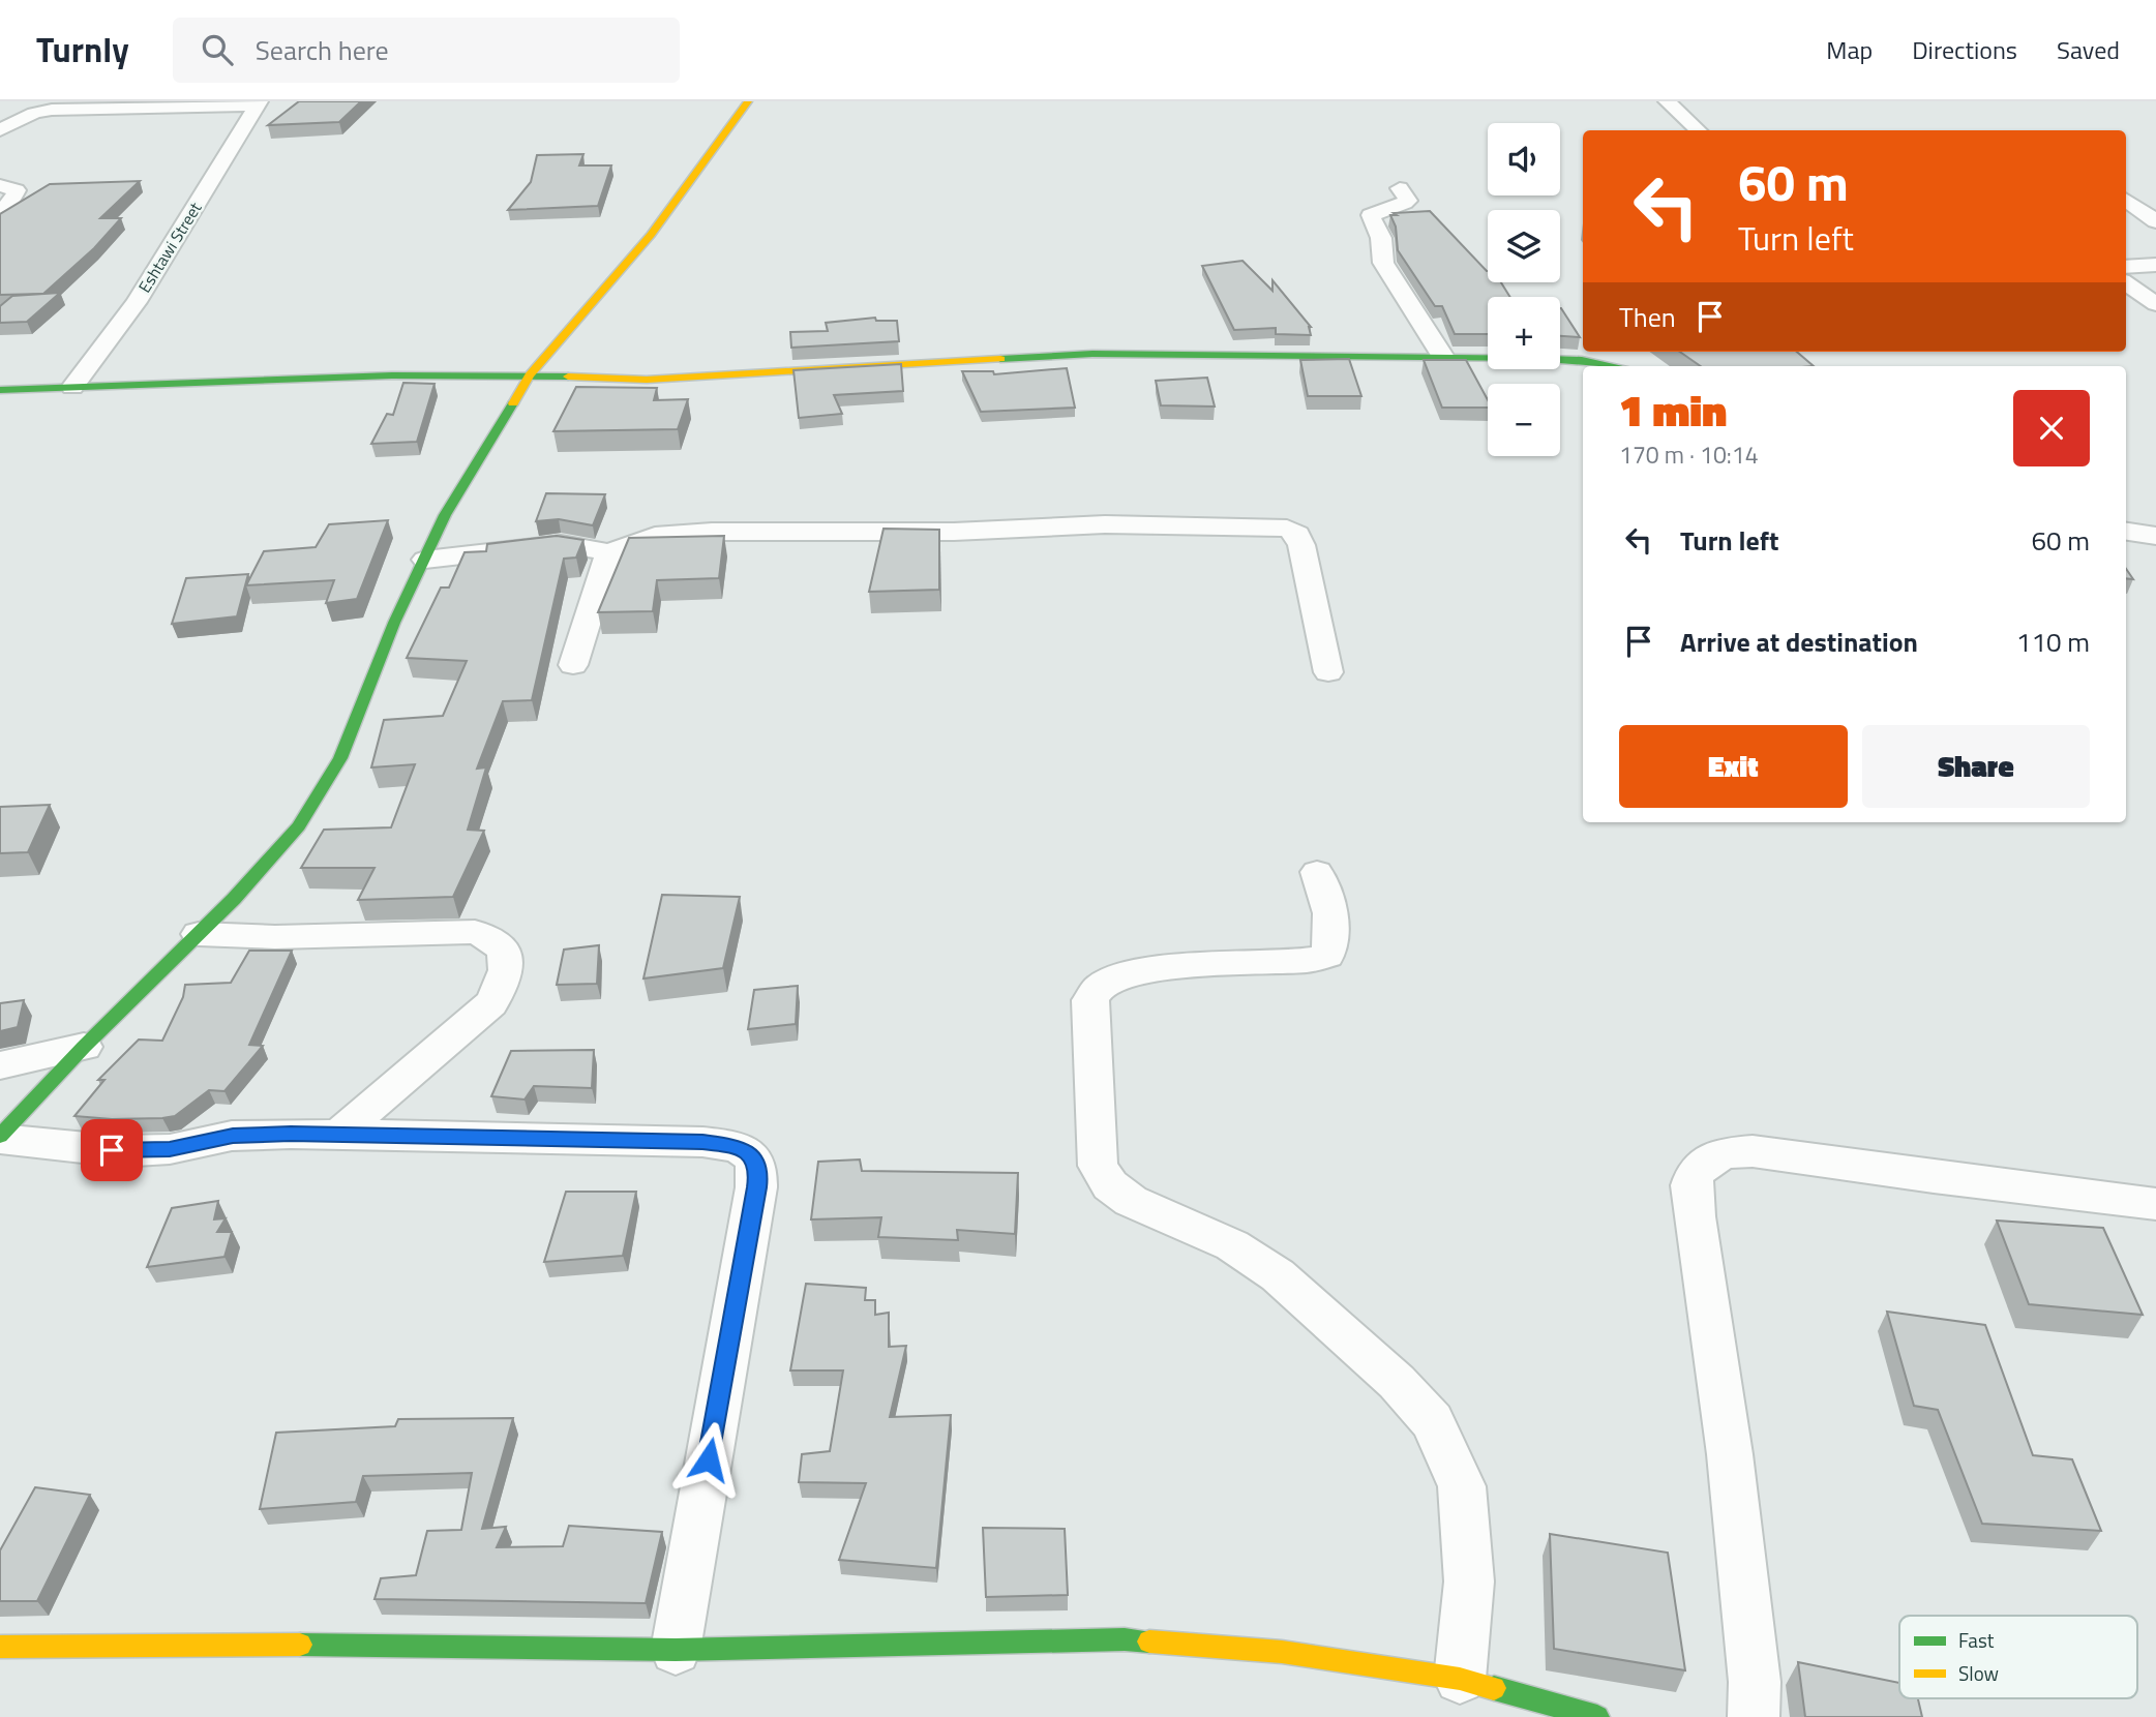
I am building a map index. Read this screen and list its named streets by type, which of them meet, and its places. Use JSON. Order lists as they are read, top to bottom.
{
  "streets": {
    "street": ["Eshtawi Street"]
  },
  "legend": ["Fast", "Slow"],
  "page": {
    "header": "Turnly",
    "search": "Search here",
    "nav": ["Map", "Directions", "Saved"],
    "map_buttons": ["+", "−"],
    "turn": ["60 m", "Turn left"],
    "then": "Then",
    "heading": ["1 min", "170 m · 10:14"],
    "list": [
      {
        "name": "Turn left",
        "value": "60 m"
      },
      {
        "name": "Arrive at destination",
        "value": "110 m"
      }
    ],
    "buttons": ["Exit", "Share"]
  }
}
